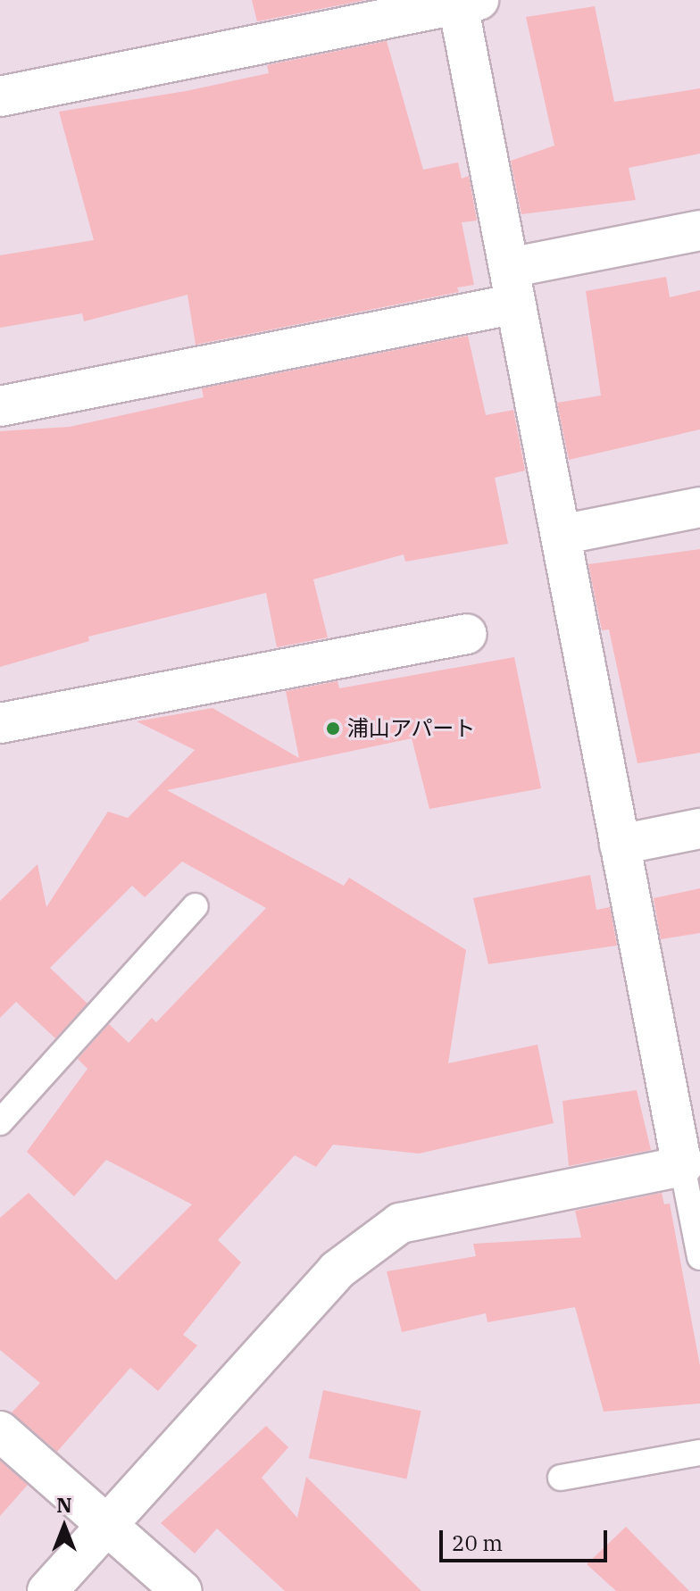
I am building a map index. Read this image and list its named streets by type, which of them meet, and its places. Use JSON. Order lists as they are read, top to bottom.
{
  "places": ["浦山アパート"],
  "scale_bar": "20 m",
  "north": "top"
}
